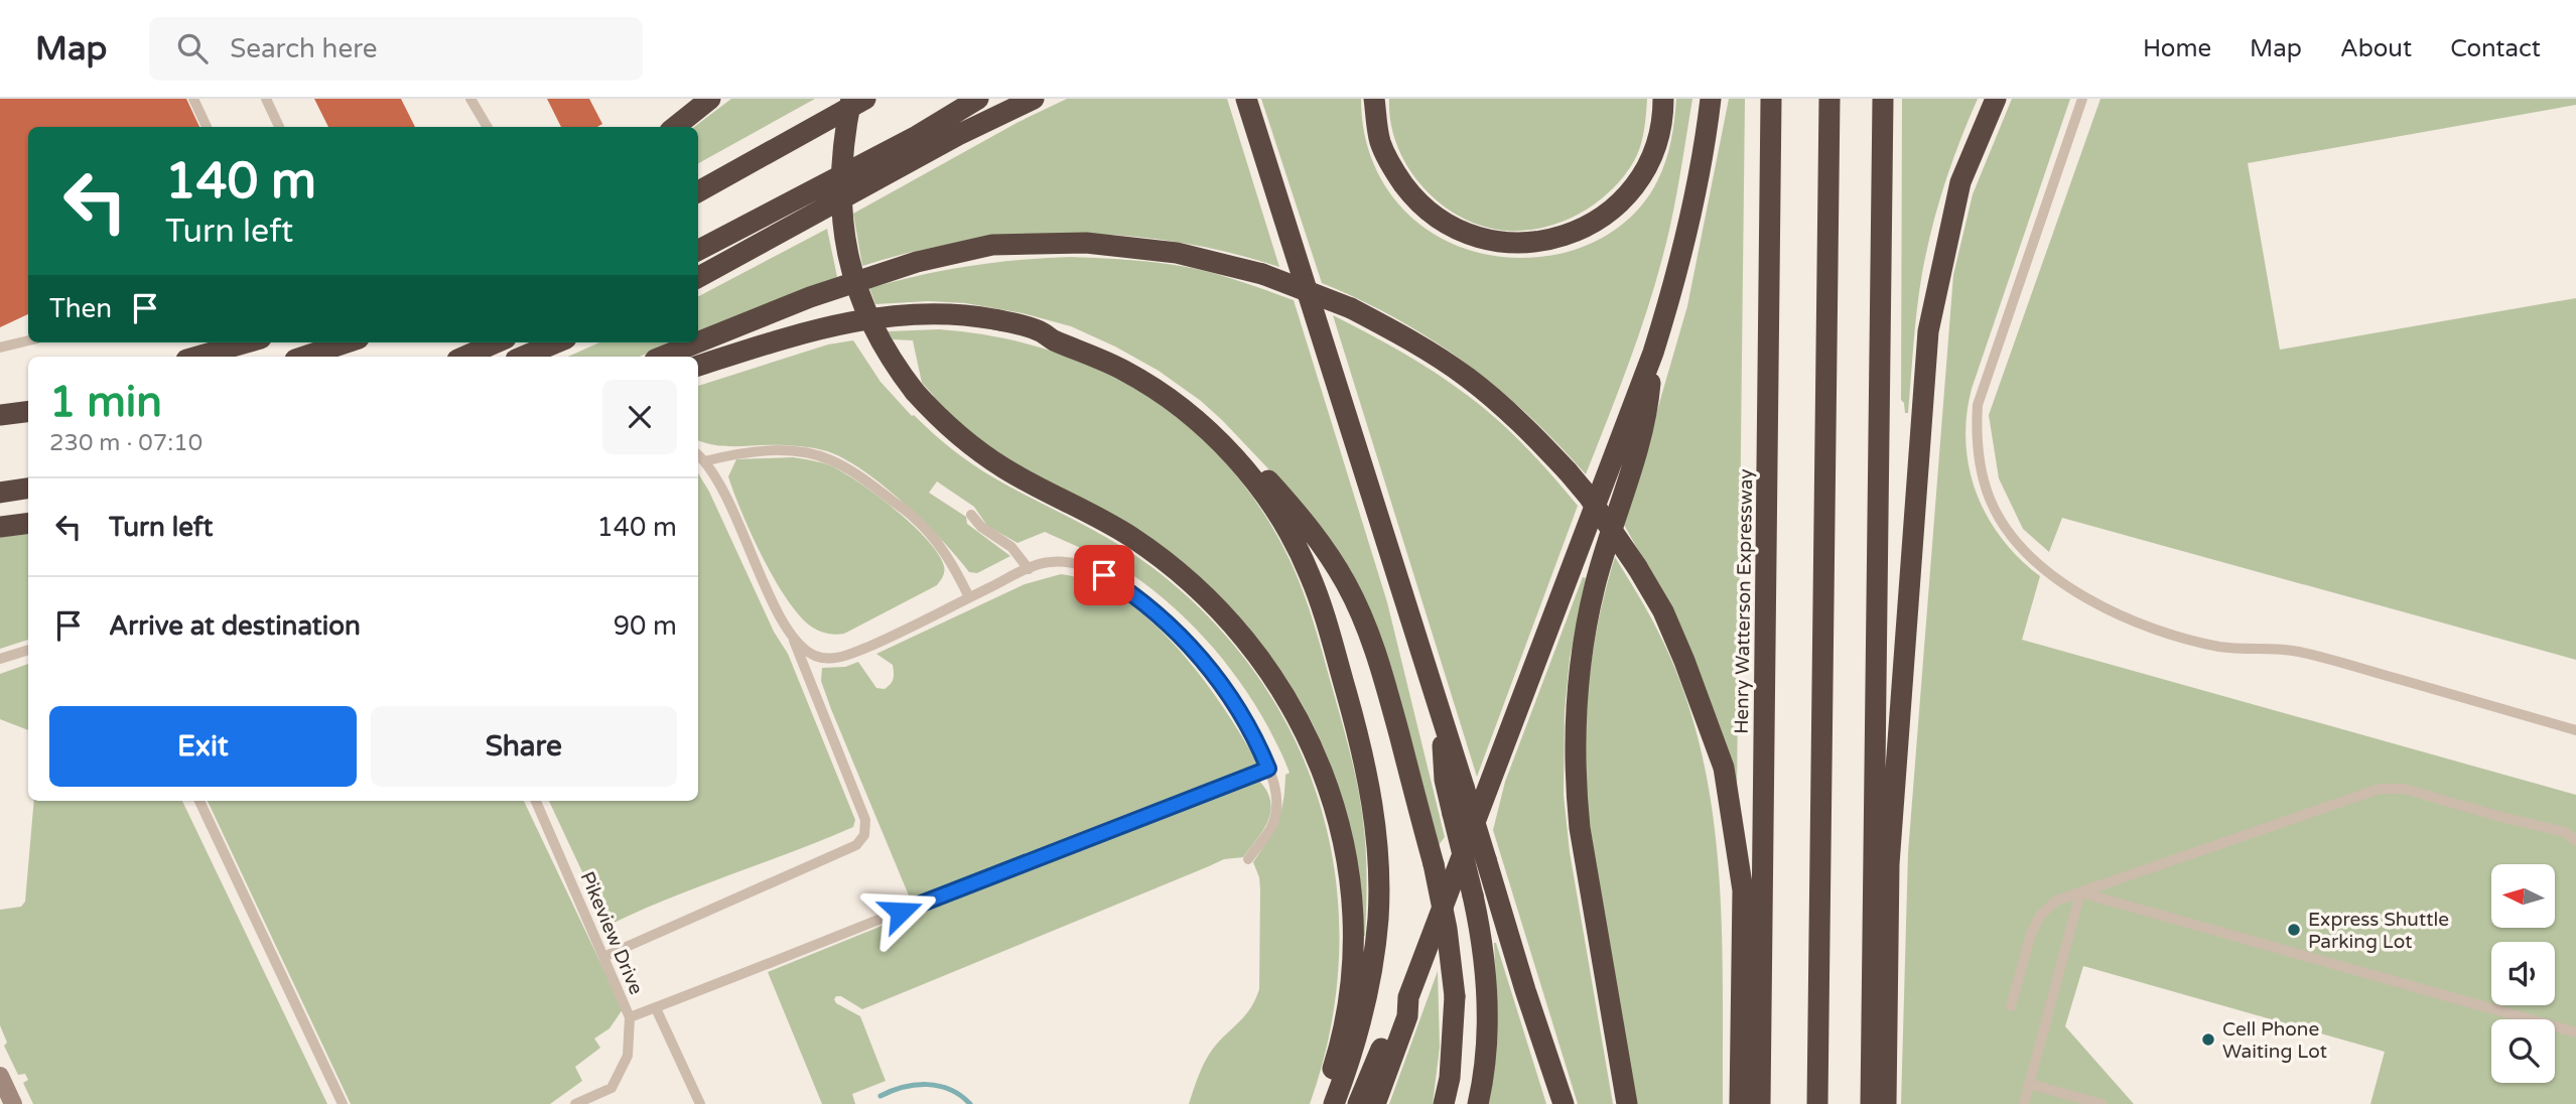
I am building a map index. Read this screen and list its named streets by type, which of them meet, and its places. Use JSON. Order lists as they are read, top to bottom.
{
  "streets": {
    "highway": ["Henry Watterson Expressway"],
    "lane": ["Pikeview Drive"]
  },
  "places": ["Express Shuttle Parking Lot", "Cell Phone Waiting Lot"],
  "north": "left",
  "page": {
    "header": "Map",
    "search": "Search here",
    "nav": [
      "Home",
      "Map",
      "About",
      "Contact"
    ],
    "turn": ["140 m", "Turn left"],
    "then": "Then",
    "heading": ["1 min", "230 m · 07:10"],
    "list": [
      {
        "name": "Turn left",
        "value": "140 m"
      },
      {
        "name": "Arrive at destination",
        "value": "90 m"
      }
    ],
    "buttons": ["Exit", "Share"]
  }
}
